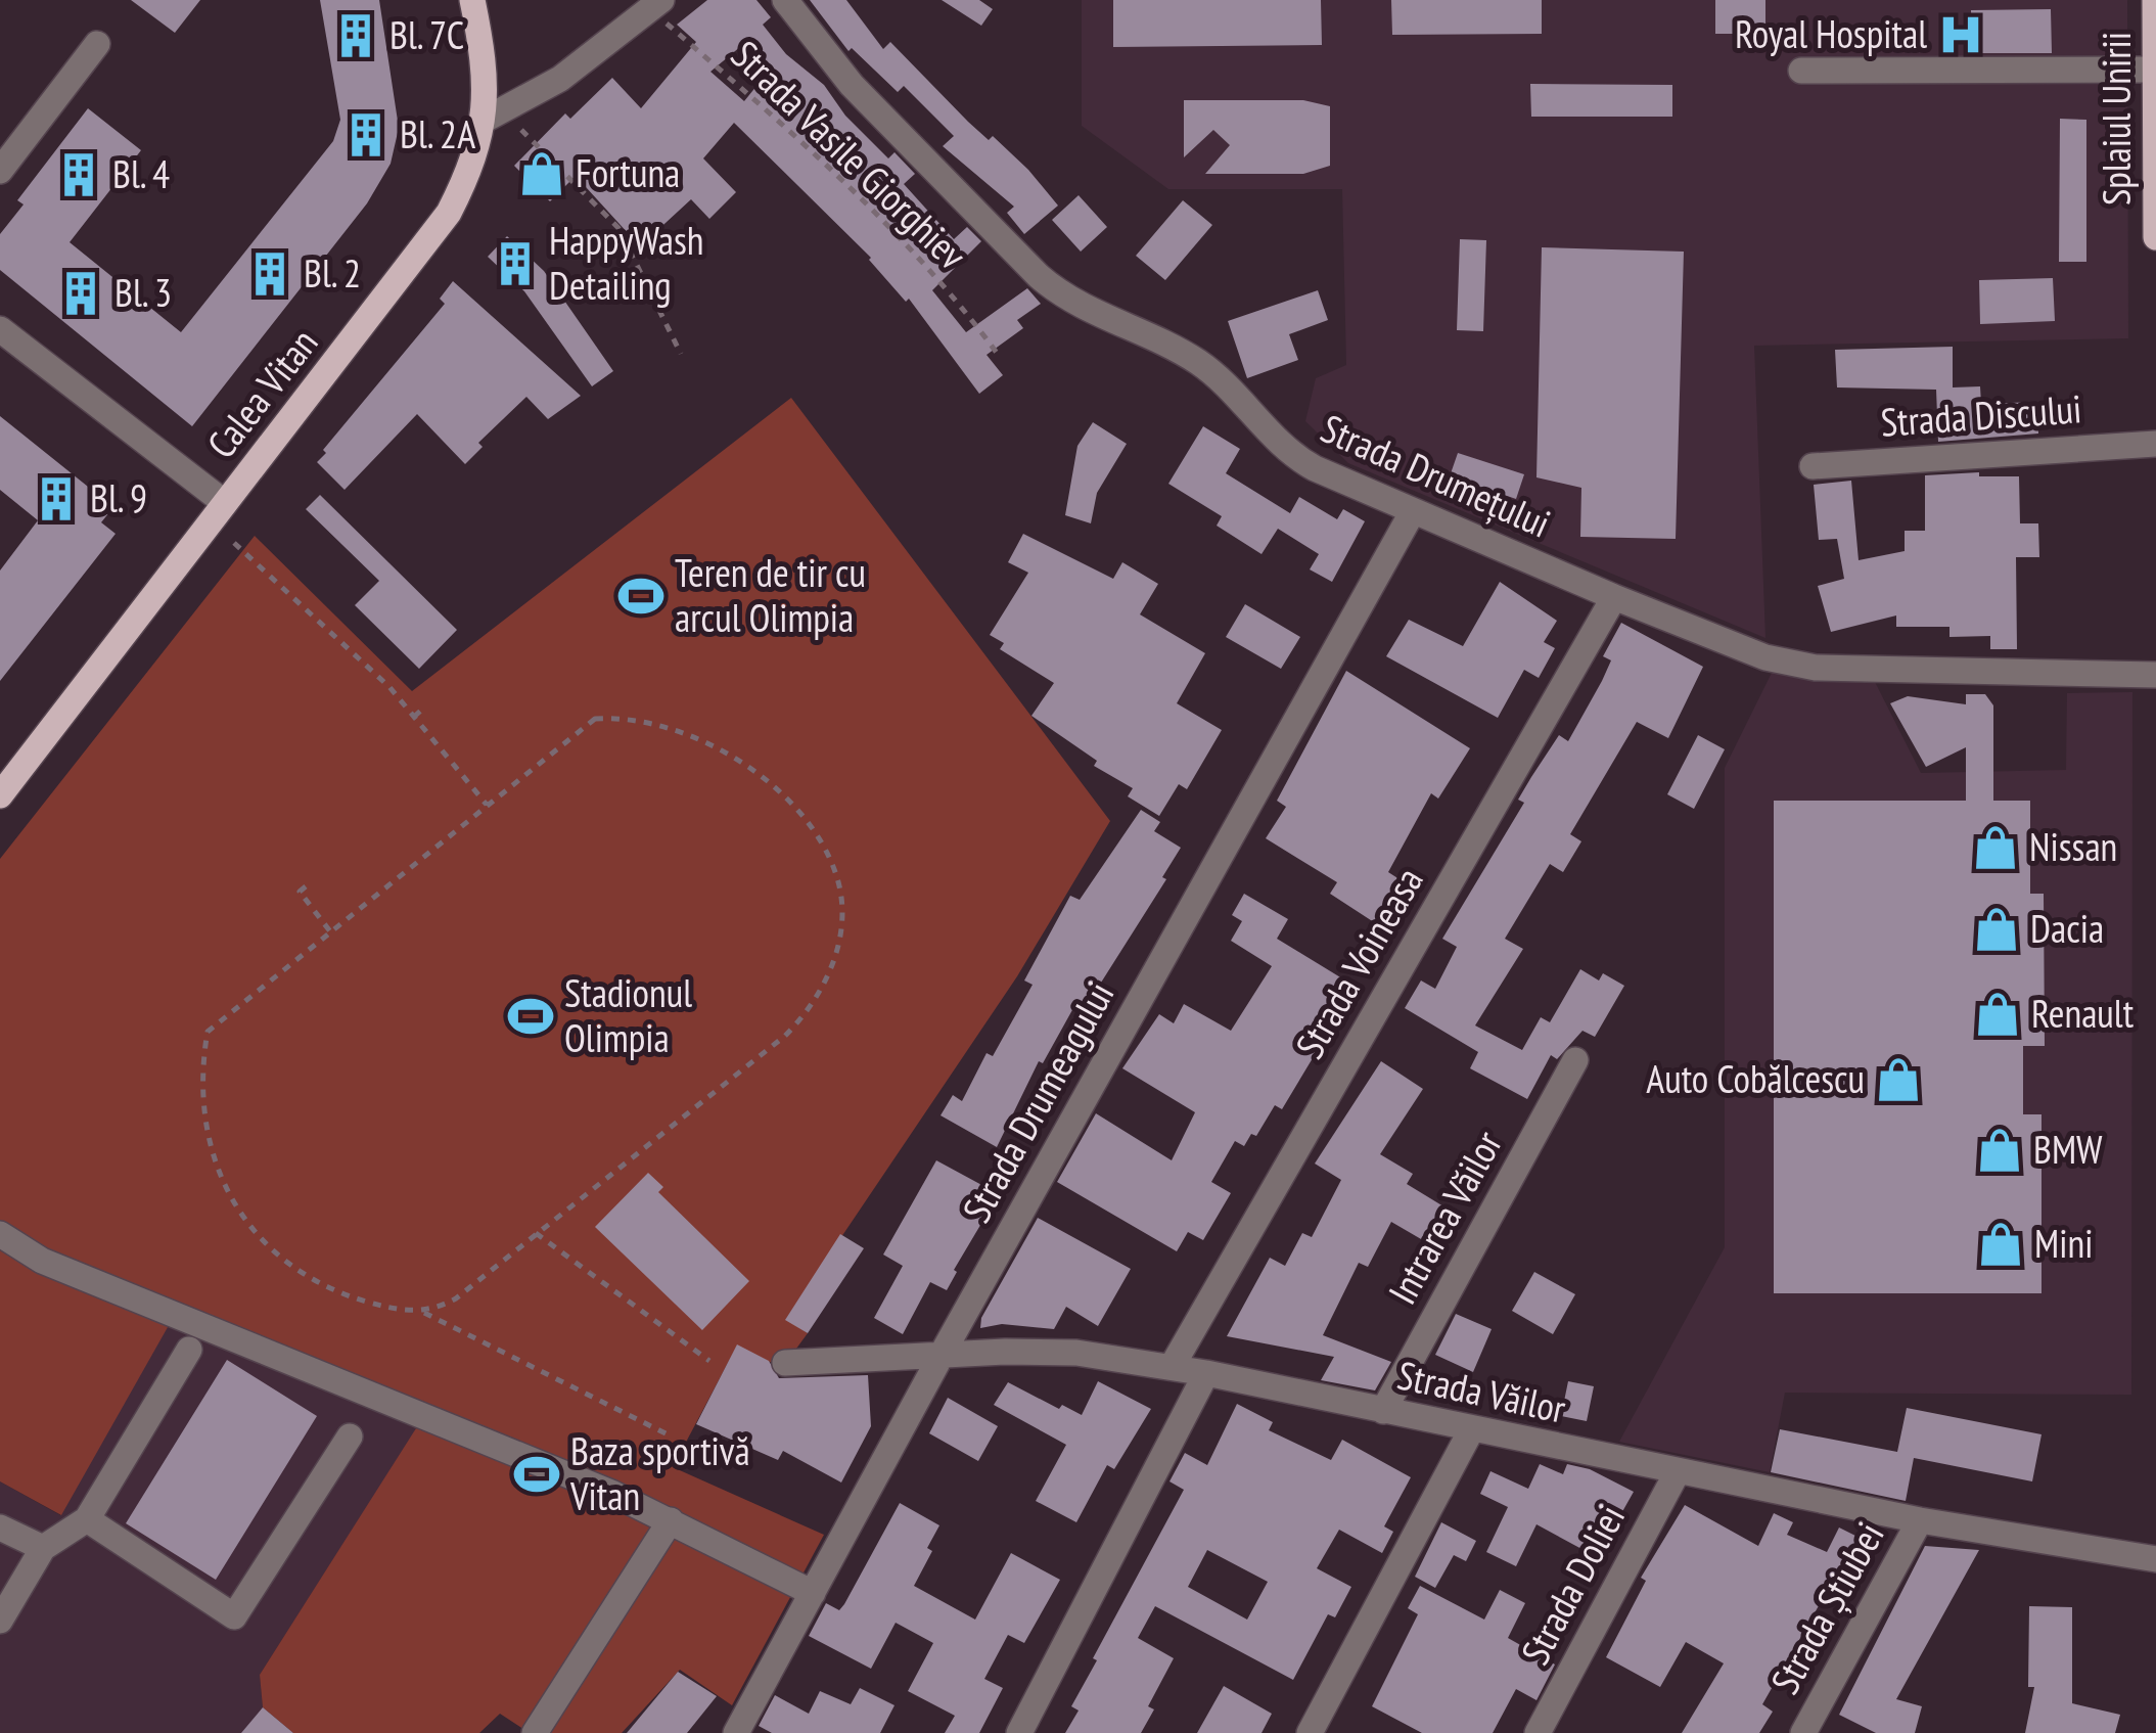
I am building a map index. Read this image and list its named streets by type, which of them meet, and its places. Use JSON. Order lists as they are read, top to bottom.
{
  "streets": {
    "main road": ["Splaiul Unirii", "Calea Vitan"],
    "street": [
      "Strada Discului",
      "Strada Drumețului",
      "Strada Voineasa",
      "Strada Drumeagului",
      "Intrarea Văilor",
      "Strada Văilor",
      "Strada Doliei",
      "Strada Știubei"
    ],
    "path": ["Strada Vasile Giorghiev"]
  },
  "crossings": [
    ["Strada Drumețului", "Strada Voineasa"],
    ["Strada Drumețului", "Strada Drumeagului"],
    ["Strada Voineasa", "Strada Văilor"],
    ["Strada Drumeagului", "Strada Văilor"],
    ["Intrarea Văilor", "Strada Văilor"],
    ["Strada Văilor", "Strada Doliei"],
    ["Strada Văilor", "Strada Știubei"]
  ],
  "places": {
    "hospital": ["Royal Hospital"],
    "building": [
      "Bl. 7C",
      "Bl. 2A",
      "Bl. 4",
      "HappyWash Detailing",
      "Bl. 2",
      "Bl. 3",
      "Bl. 9"
    ],
    "shop": [
      "Fortuna",
      "Nissan",
      "Dacia",
      "Renault",
      "Auto Cobălcescu",
      "BMW",
      "Mini"
    ],
    "sports": ["Teren de tir cu arcul Olimpia", "Stadionul Olimpia", "Baza sportivă Vitan"]
  }
}
